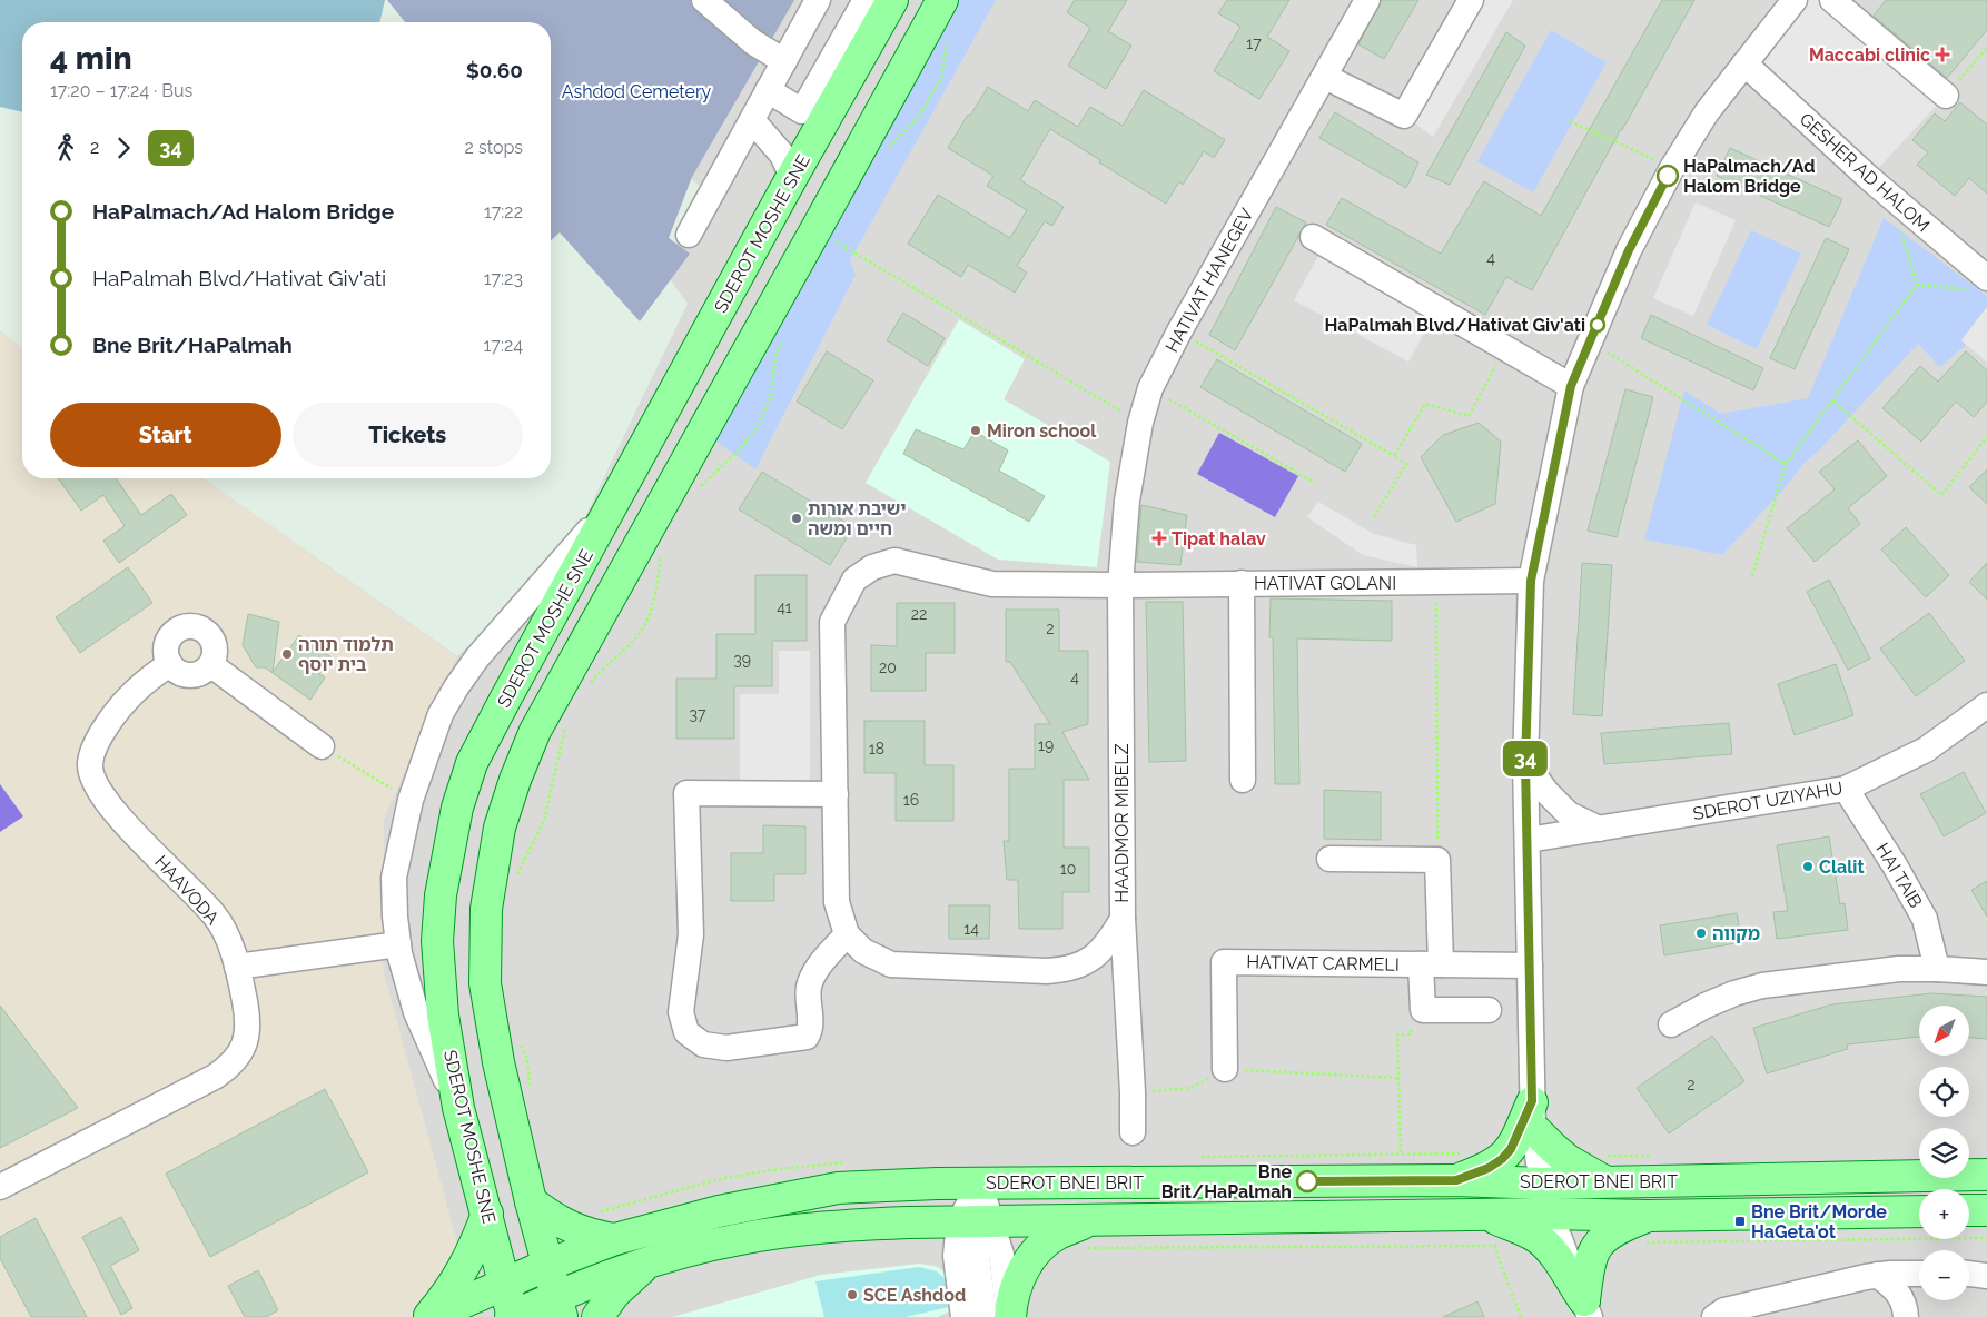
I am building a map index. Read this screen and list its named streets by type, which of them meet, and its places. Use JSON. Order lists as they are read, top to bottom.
{
  "streets": {
    "main road": ["SDEROT MOSHE SNE", "SDEROT BNEI BRIT"],
    "street": [
      "GESHER AD HALOM",
      "HATIVAT HANEGEV",
      "HATIVAT GOLANI",
      "SDEROT UZIYAHU",
      "HAADMOR MIBELZ",
      "HAI TAIB",
      "HAAVODA",
      "HATIVAT CARMELI"
    ]
  },
  "crossings": [
    ["SDEROT MOSHE SNE", "SDEROT BNEI BRIT"],
    ["HATIVAT HANEGEV", "HATIVAT GOLANI"],
    ["HATIVAT HANEGEV", "HAADMOR MIBELZ"],
    ["HATIVAT GOLANI", "HAADMOR MIBELZ"],
    ["SDEROT UZIYAHU", "HAI TAIB"]
  ],
  "parks": ["Ashdod Cemetery"],
  "places": {
    "health": ["Maccabi clinic", "Tipat halav"],
    "other": [
      "HaPalmach/Ad Halom Bridge",
      "HaPalmah Blvd/Hativat Giv'ati",
      "Miron school",
      "ישיבת אורות חיים ומשה",
      "תלמוד תורה בית יוסף",
      "Clalit",
      "מקווה",
      "Bne Brit/HaPalmah",
      "SCE Ashdod"
    ],
    "transit": ["Bne Brit/Morde HaGeta'ot"]
  },
  "lines": ["bus line 34"],
  "house_numbers": [
    "17",
    "4",
    "41",
    "22",
    "2",
    "39",
    "20",
    "4",
    "37",
    "19",
    "18",
    "16",
    "10",
    "14",
    "2"
  ],
  "north": "bottom left",
  "page": {
    "on_map": "34",
    "heading": ["4 min", "17:20 – 17:24 · Bus", "$0.60"],
    "legs": ["2", "34", "2 stops"],
    "list": [
      {
        "name": "HaPalmach/Ad Halom Bridge",
        "value": "17:22"
      },
      {
        "name": "HaPalmah Blvd/Hativat Giv'ati",
        "value": "17:23"
      },
      {
        "name": "Bne Brit/HaPalmah",
        "value": "17:24"
      }
    ],
    "buttons": ["Start", "Tickets"],
    "map_buttons": ["+", "−"]
  }
}
